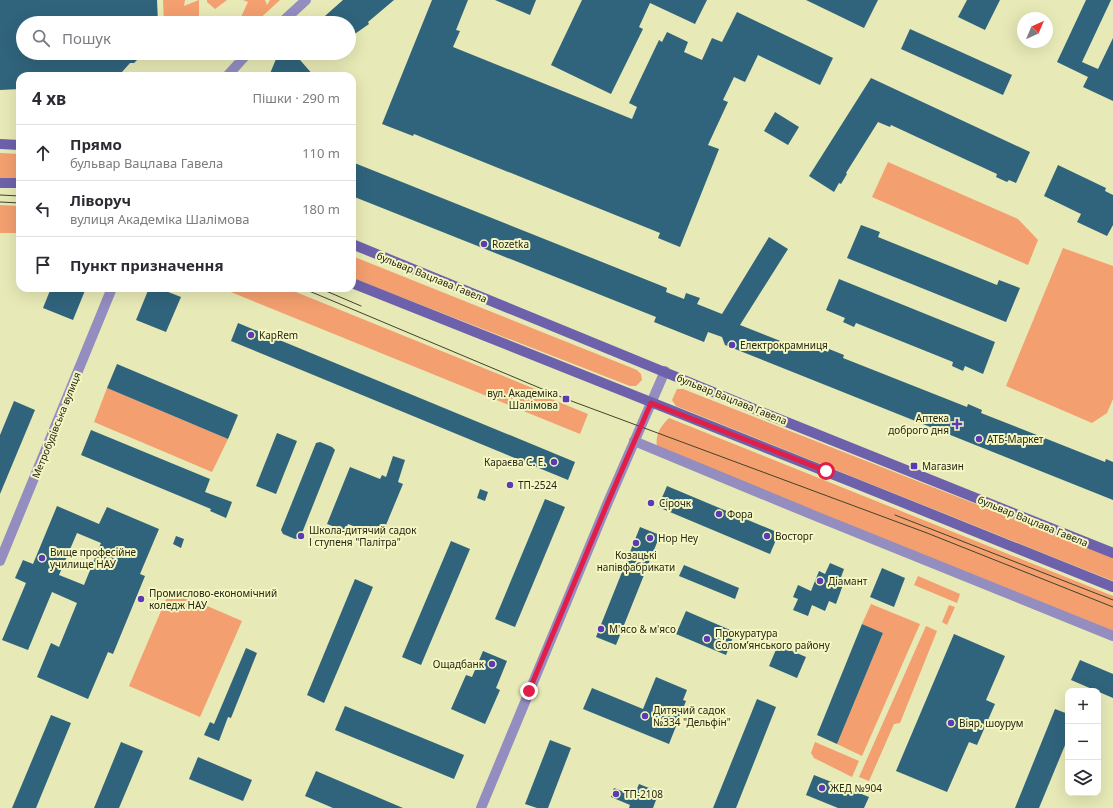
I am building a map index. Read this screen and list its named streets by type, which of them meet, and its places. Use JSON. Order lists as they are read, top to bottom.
{
  "streets": {
    "main road": ["бульвар Вацлава Гавела"],
    "street": ["Метробудівська вулиця"]
  },
  "places": {
    "other": [
      "Rozetka",
      "KapRem",
      "Електрокрамниця",
      "АТБ-Маркет",
      "Караєва С. Е.",
      "ТП-2524",
      "Сірочк",
      "Фора",
      "Школа-дитячий садок І ступеня \"Палітра\"",
      "Восторг",
      "Hop Hey",
      "Козацькі напівфабрикати",
      "Вище професійне училище НАУ",
      "Діамант",
      "Промислово-економічний коледж НАУ",
      "М'ясо & м'ясо",
      "Прокуратура Солом’янського району",
      "Ощадбанк",
      "Дитячий садок №334 \"Дельфін\"",
      "Віяр, шоурум",
      "ЖЕД №904",
      "ТП-2108"
    ],
    "transit": ["вул. Академіка Шалімова", "Магазин"],
    "health": ["Аптека доброго дня"]
  },
  "north": "top right",
  "page": {
    "search": "Пошук",
    "heading": ["4 хв", "Пішки · 290 m"],
    "list": [
      ["Прямо", "бульвар Вацлава Гавела", "110 m"],
      ["Ліворуч", "вулиця Академіка Шалімова", "180 m"],
      "Пункт призначення"
    ],
    "map_buttons": ["+", "−"]
  }
}
